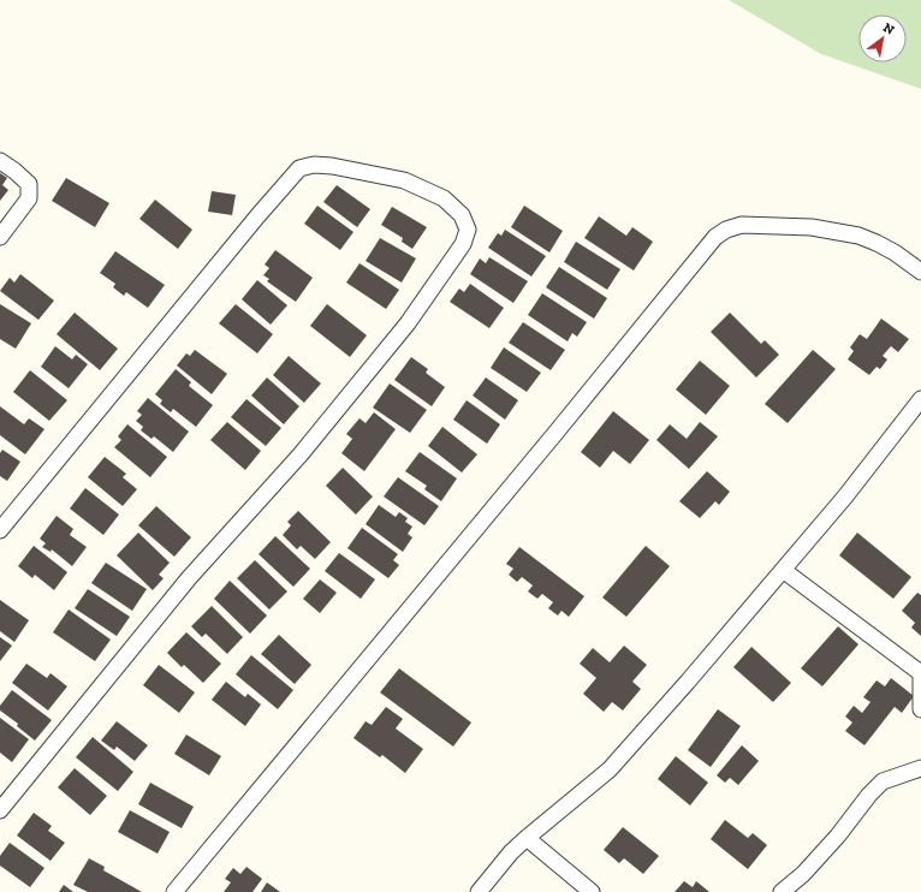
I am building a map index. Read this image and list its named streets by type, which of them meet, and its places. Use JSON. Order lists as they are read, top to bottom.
{
  "north": "top right"
}
